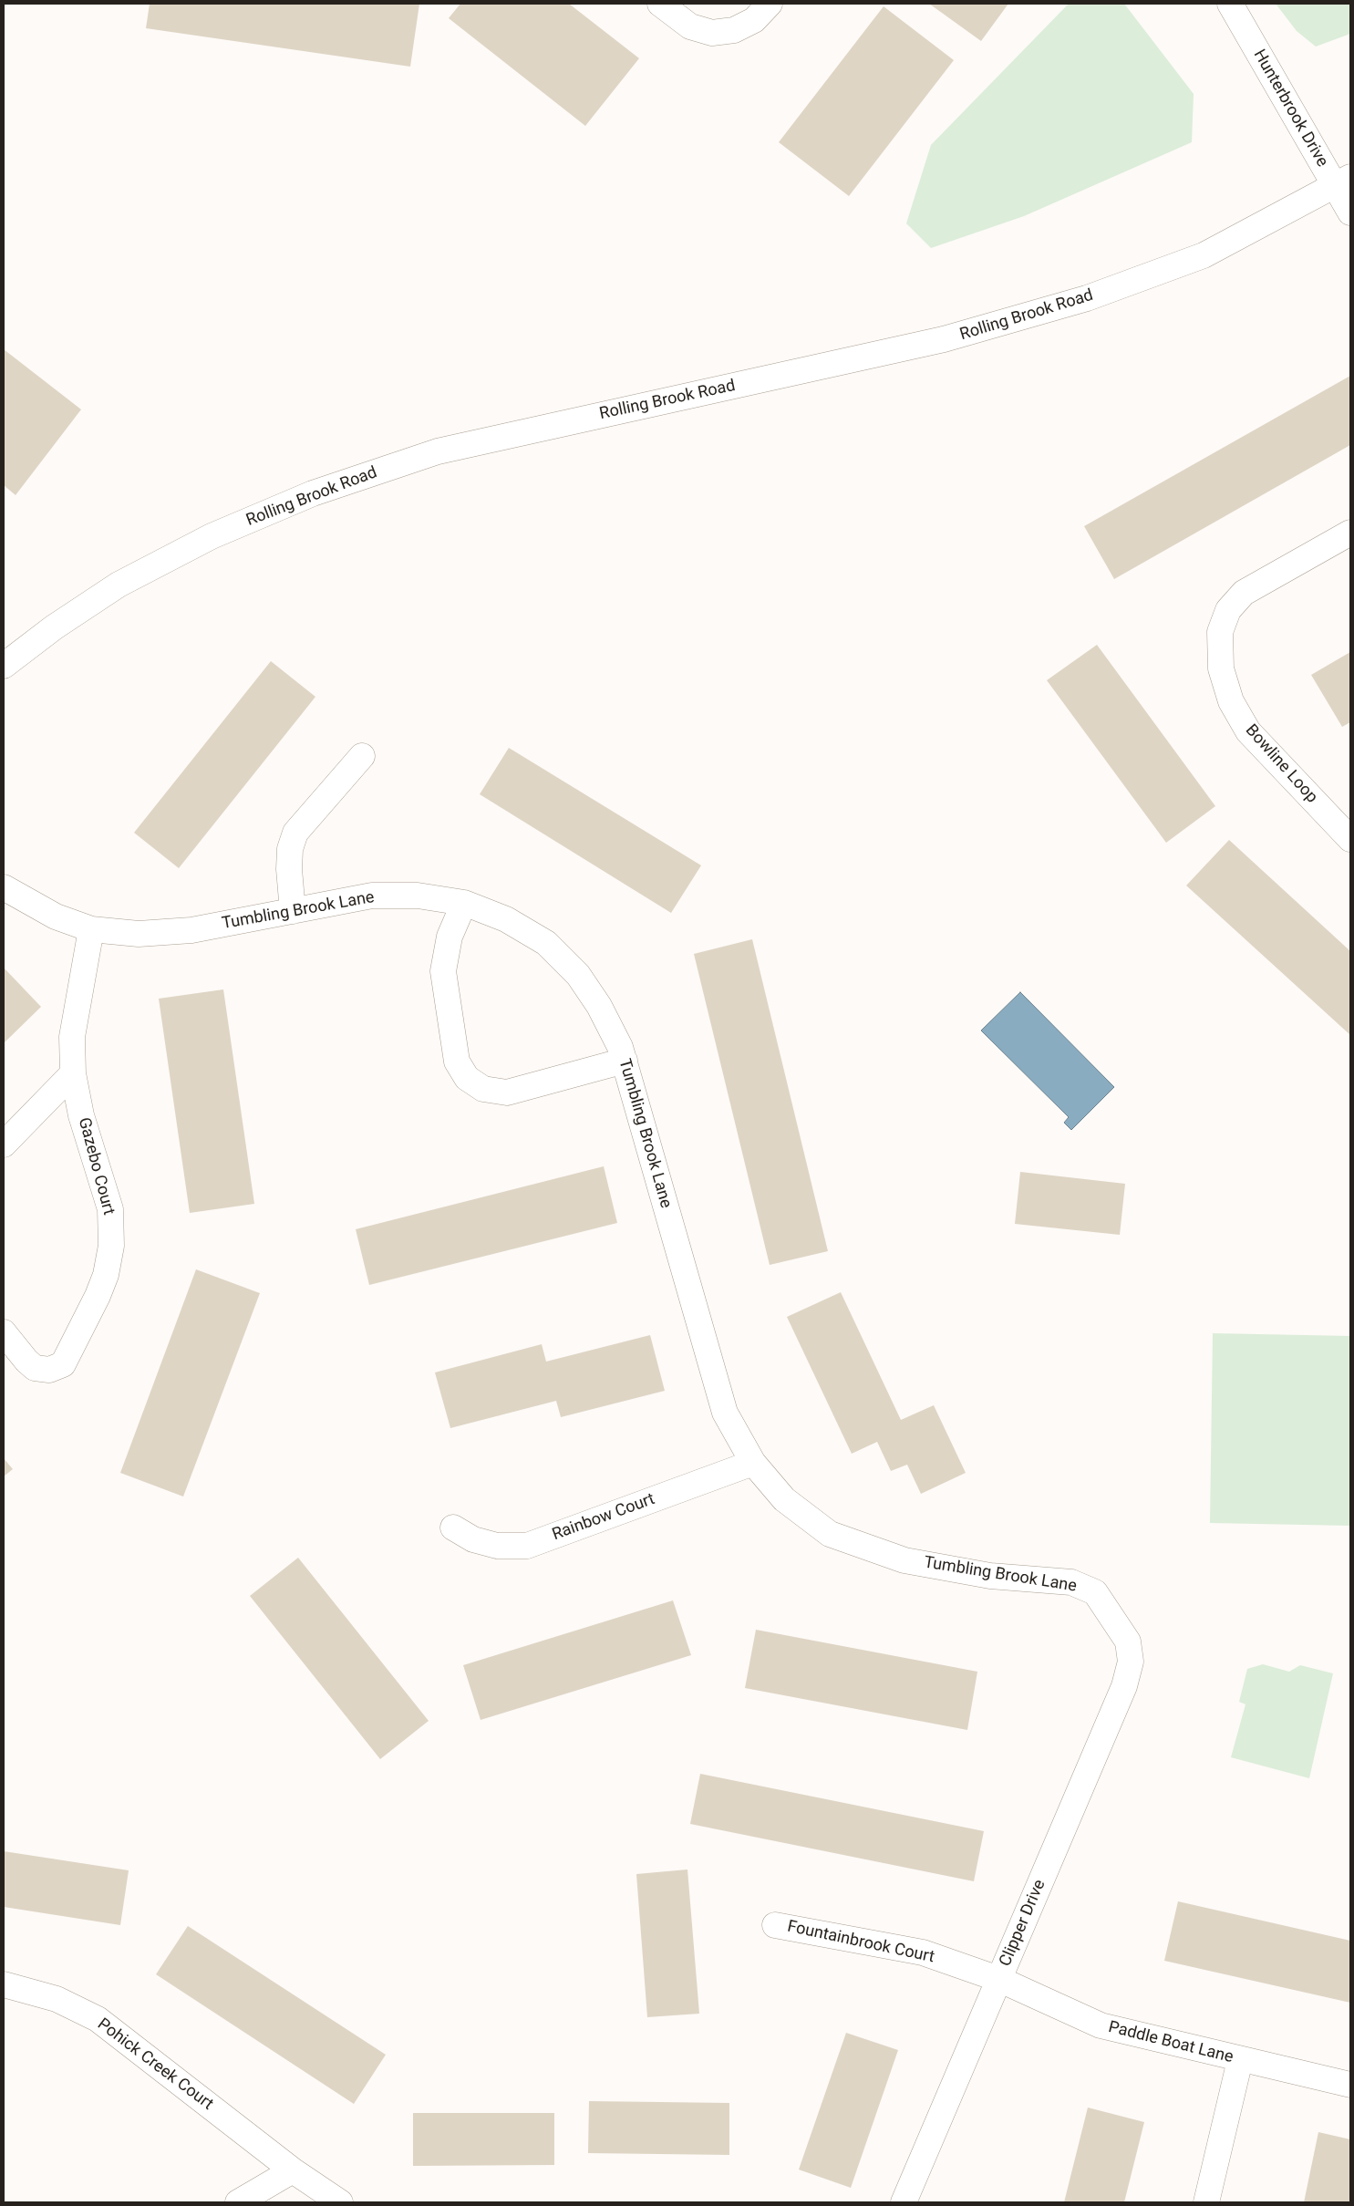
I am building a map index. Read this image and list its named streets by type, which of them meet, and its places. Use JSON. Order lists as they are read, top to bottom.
{
  "streets": {
    "street": [
      "Hunterbrook Drive",
      "Rolling Brook Road",
      "Bowline Loop",
      "Tumbling Brook Lane",
      "Gazebo Court",
      "Rainbow Court",
      "Clipper Drive",
      "Fountainbrook Court",
      "Paddle Boat Lane",
      "Pohick Creek Court"
    ]
  },
  "crossings": [
    ["Hunterbrook Drive", "Rolling Brook Road"],
    ["Tumbling Brook Lane", "Gazebo Court"],
    ["Tumbling Brook Lane", "Rainbow Court"],
    ["Tumbling Brook Lane", "Clipper Drive"],
    ["Clipper Drive", "Fountainbrook Court"],
    ["Clipper Drive", "Paddle Boat Lane"],
    ["Fountainbrook Court", "Paddle Boat Lane"]
  ]
}
